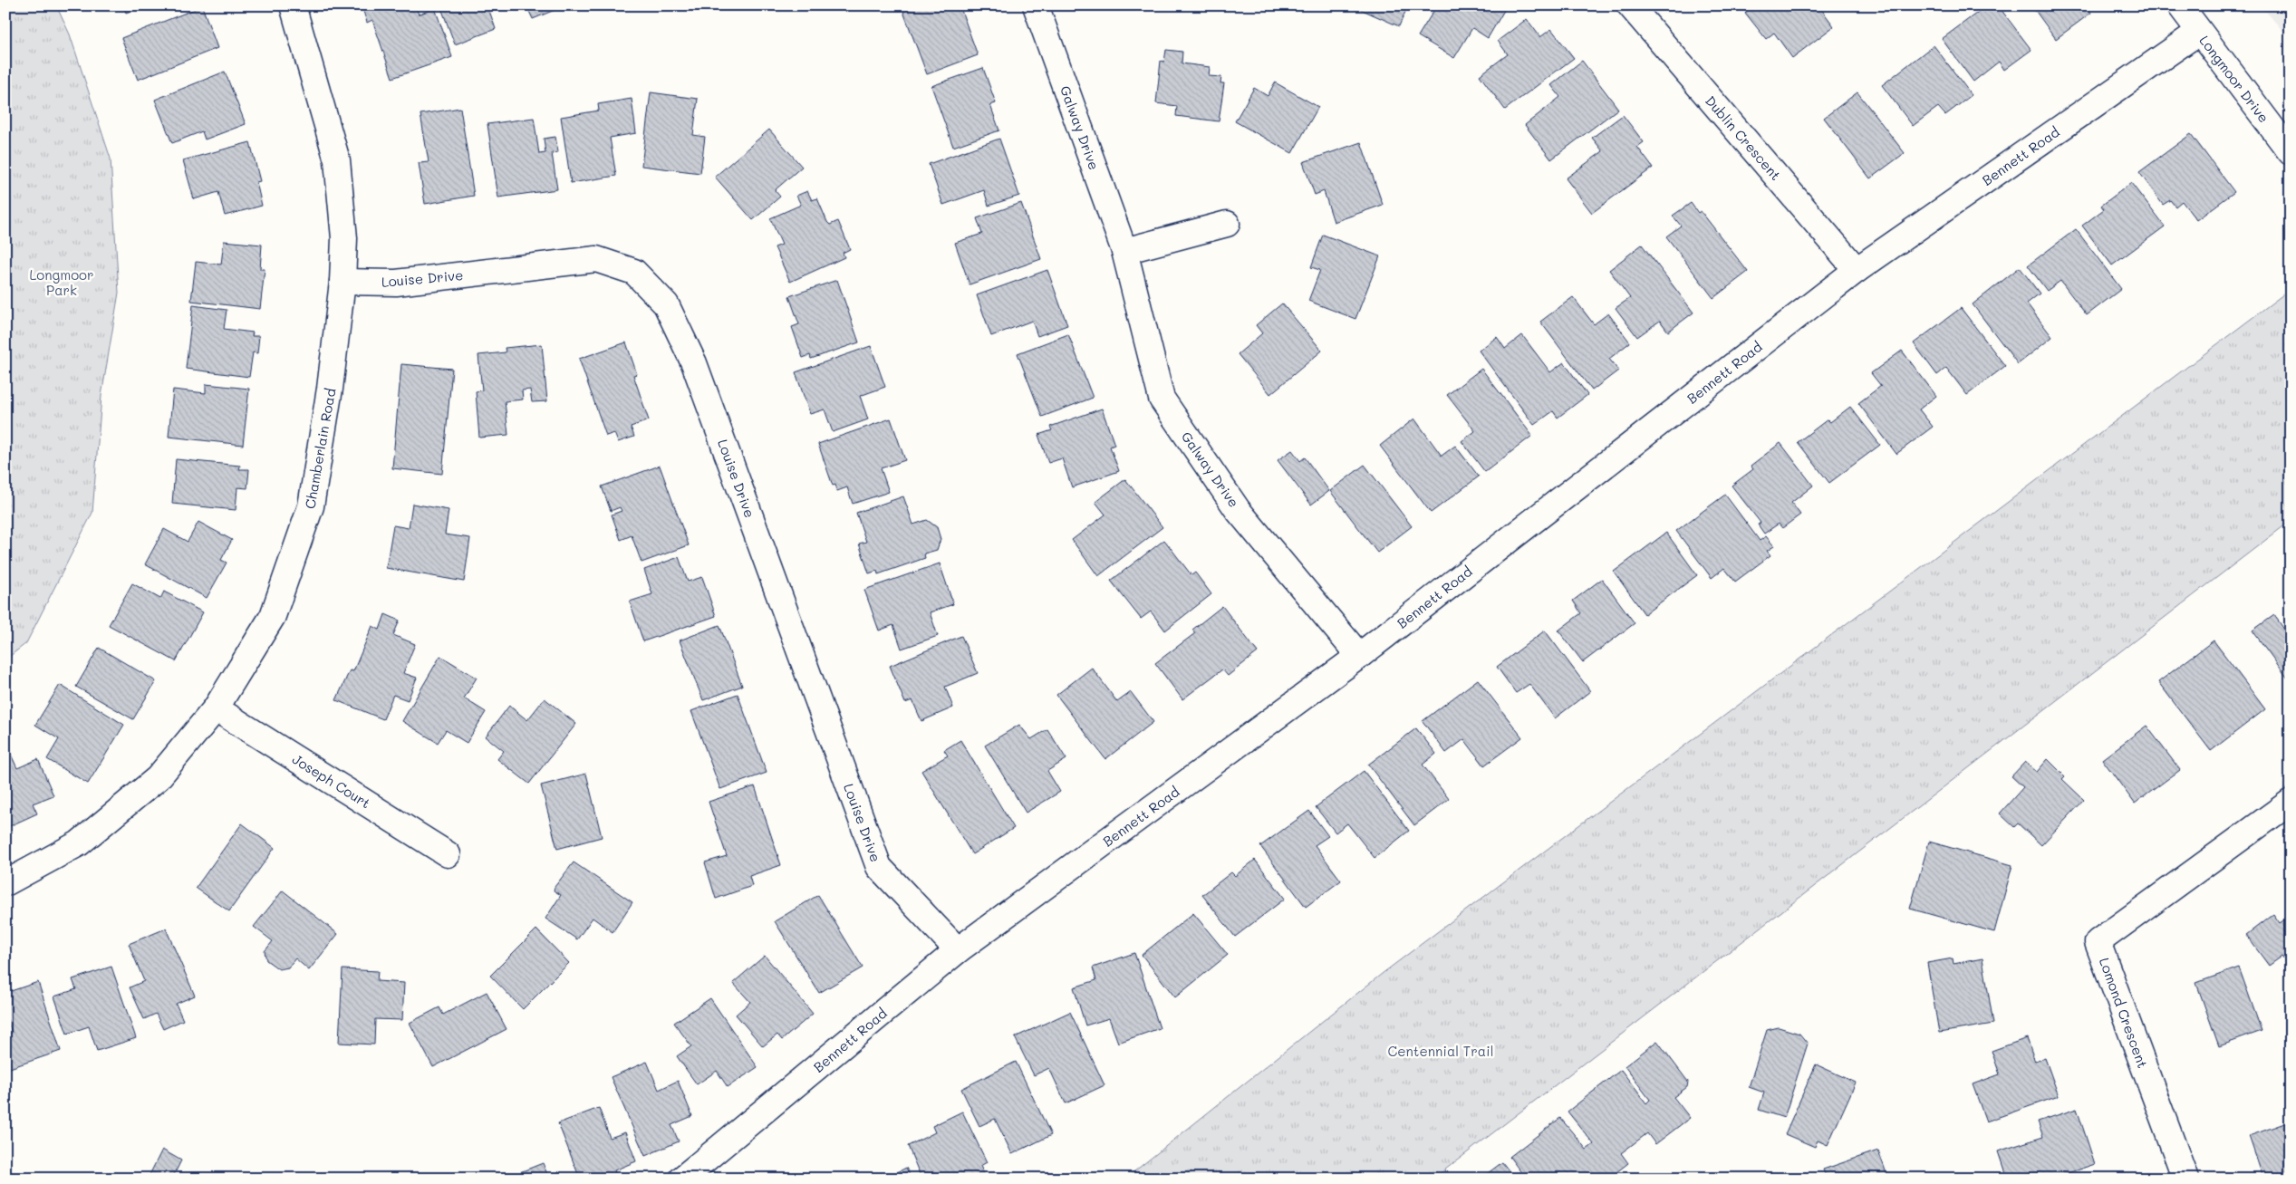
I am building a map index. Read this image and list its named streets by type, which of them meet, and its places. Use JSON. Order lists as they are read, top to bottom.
{
  "streets": {
    "street": [
      "Longmoor Drive",
      "Galway Drive",
      "Dublin Crescent",
      "Bennett Road",
      "Louise Drive",
      "Chamberlain Road",
      "Joseph Court",
      "Lomond Crescent"
    ]
  },
  "crossings": [
    ["Longmoor Drive", "Bennett Road"],
    ["Galway Drive", "Bennett Road"],
    ["Dublin Crescent", "Bennett Road"],
    ["Bennett Road", "Louise Drive"],
    ["Louise Drive", "Chamberlain Road"],
    ["Chamberlain Road", "Joseph Court"]
  ],
  "parks": ["Longmoor Park", "Centennial Trail"]
}
